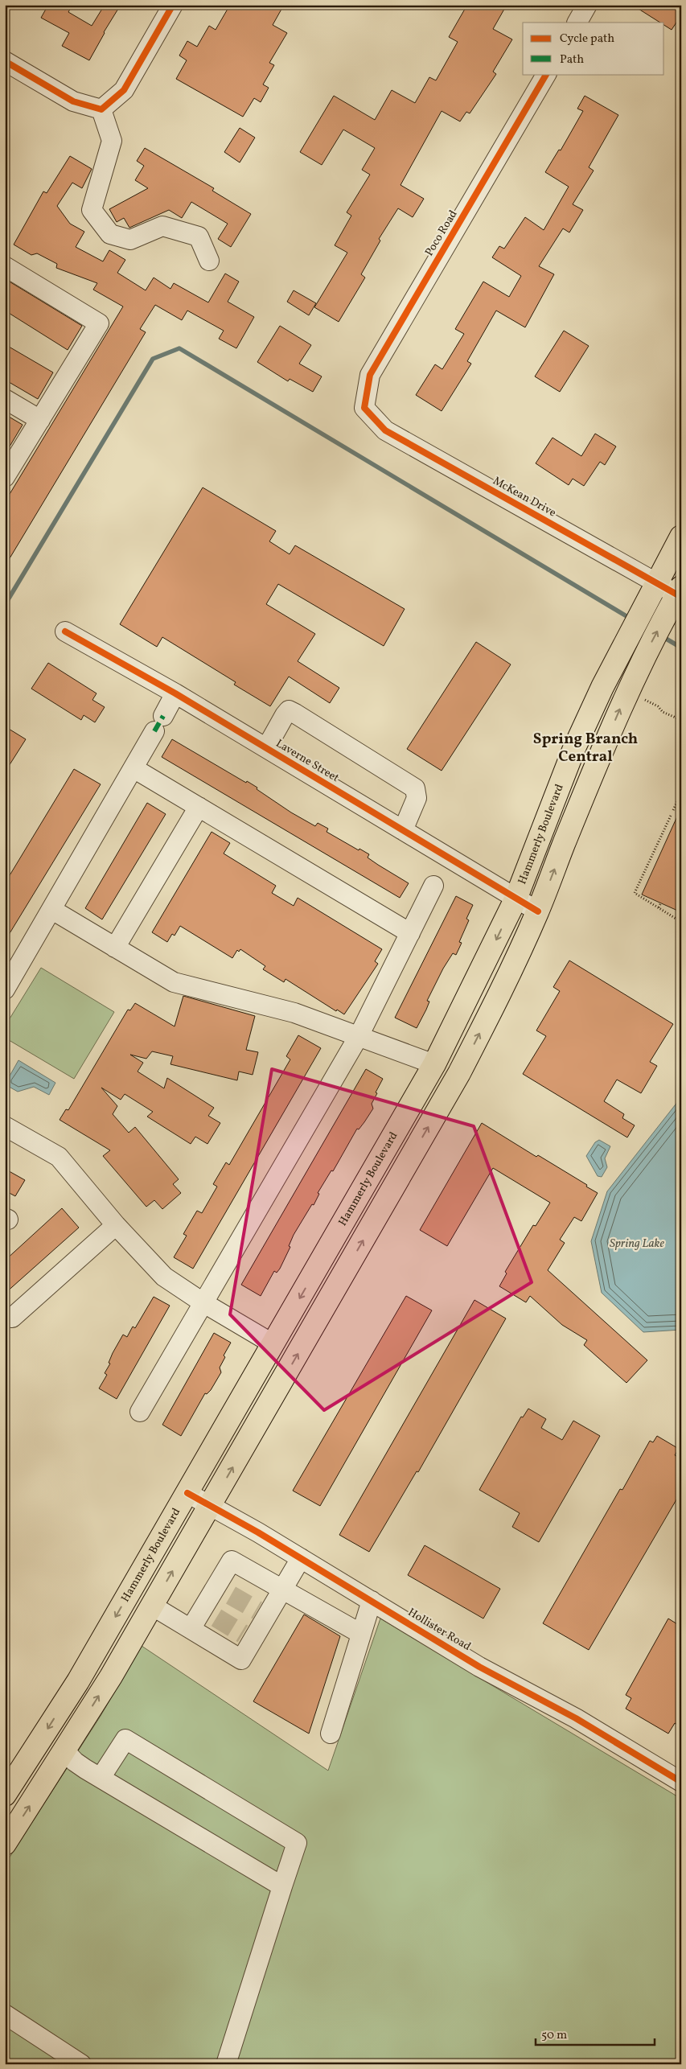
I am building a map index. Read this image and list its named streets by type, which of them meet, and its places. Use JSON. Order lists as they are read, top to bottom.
{
  "streets": {
    "main road": ["Hammerly Boulevard"],
    "street": [
      "Poco Road",
      "McKean Drive",
      "Laverne Street",
      "Hollister Road"
    ]
  },
  "crossings": [
    ["Poco Road", "McKean Drive"],
    ["McKean Drive", "Hammerly Boulevard"],
    ["Laverne Street", "Hammerly Boulevard"],
    ["Hammerly Boulevard", "Hollister Road"]
  ],
  "districts": ["Spring Branch Central"],
  "water": ["Spring Lake"],
  "legend": ["Cycle path", "Path"],
  "scale_bar": "50 m"
}
